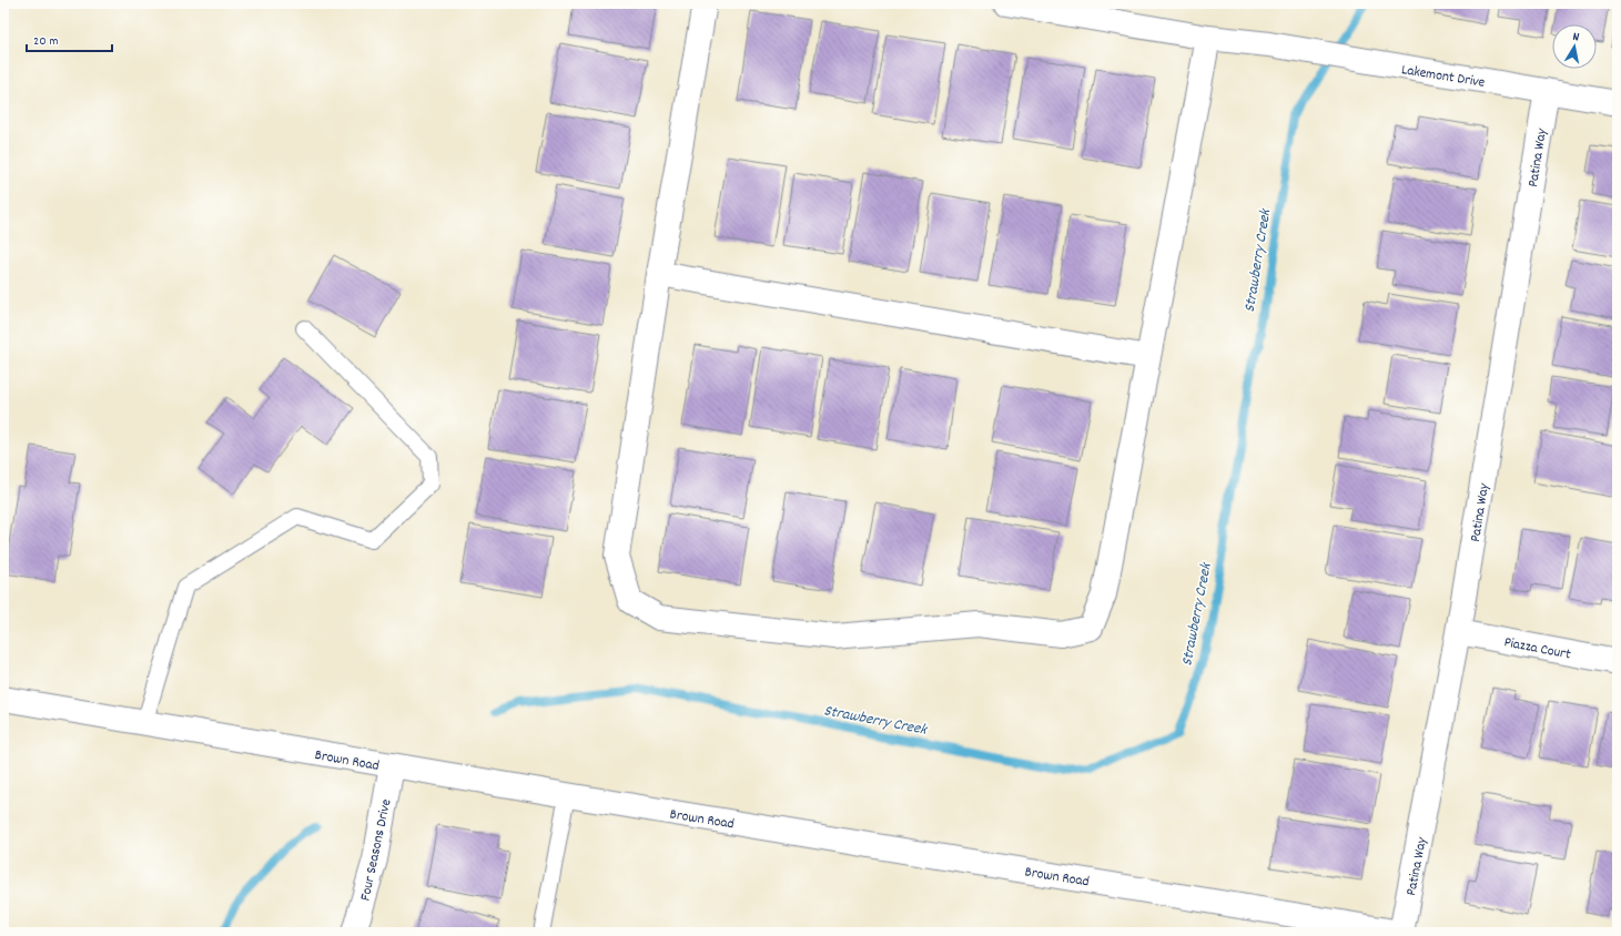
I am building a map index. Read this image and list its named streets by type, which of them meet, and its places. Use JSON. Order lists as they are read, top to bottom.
{
  "streets": {
    "street": [
      "Lakemont Drive",
      "Patina Way",
      "Piazza Court",
      "Brown Road",
      "Four Seasons Drive"
    ]
  },
  "crossings": [
    ["Lakemont Drive", "Patina Way"],
    ["Patina Way", "Piazza Court"],
    ["Patina Way", "Brown Road"],
    ["Brown Road", "Four Seasons Drive"]
  ],
  "water": ["Strawberry Creek"],
  "scale_bar": "20 m",
  "north": "top"
}
